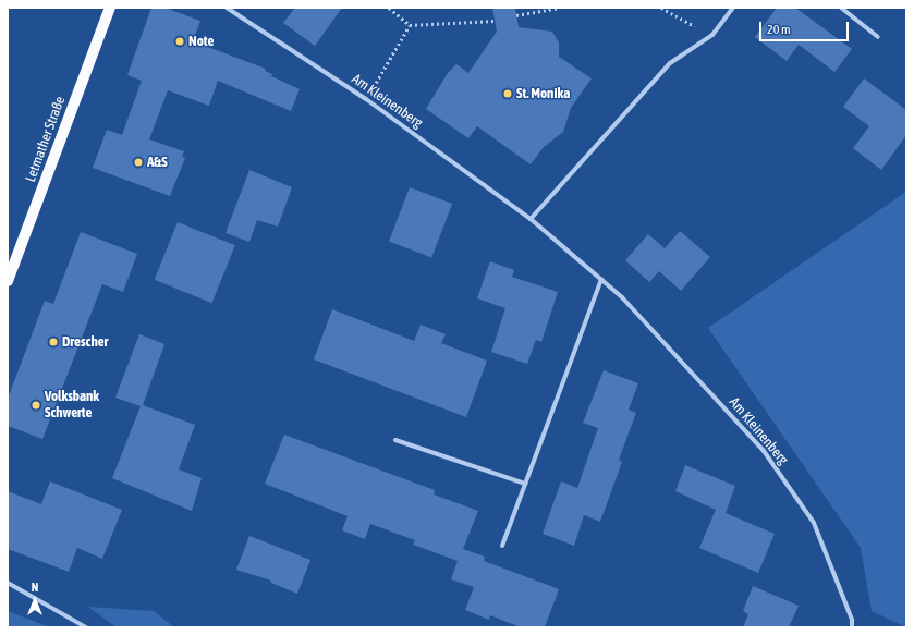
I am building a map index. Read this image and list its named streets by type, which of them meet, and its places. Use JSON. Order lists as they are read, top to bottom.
{
  "streets": {
    "main road": ["Letmather Straße"],
    "street": ["Am Kleinenberg"]
  },
  "places": [
    "Note",
    "St. Monika",
    "A&S",
    "Drescher",
    "Volksbank Schwerte"
  ],
  "scale_bar": "20 m",
  "north": "top"
}
